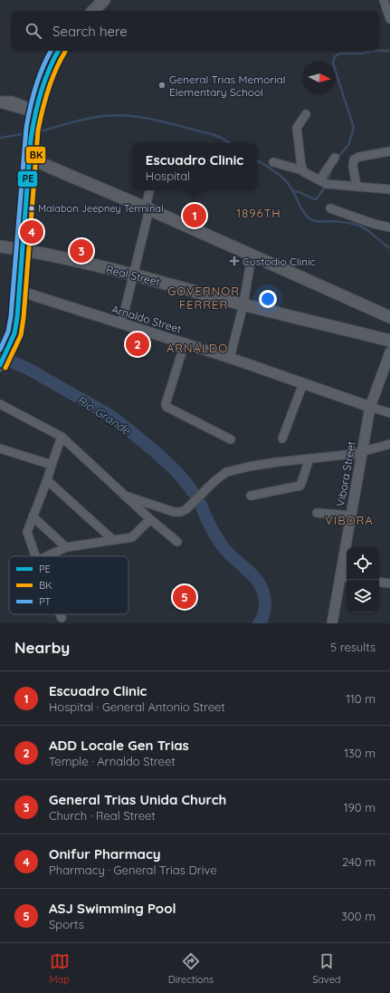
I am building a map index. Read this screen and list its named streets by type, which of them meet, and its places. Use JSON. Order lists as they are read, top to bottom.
{
  "streets": {
    "main road": ["Real Street"],
    "street": ["Arnaldo Street", "Vibora Street"]
  },
  "crossings": [
    ["Arnaldo Street", "Vibora Street"]
  ],
  "districts": [
    "1896TH",
    "GOVERNOR FERRER",
    "ARNALDO",
    "VIBORA"
  ],
  "water": ["Rio Grande"],
  "places": {
    "other": ["General Trias Memorial Elementary School", "Malabon Jeepney Terminal"],
    "health": ["Custodio Clinic"]
  },
  "lines": ["transit line PE", "transit line PT", "transit line BK"],
  "legend": ["PE", "BK", "PT"],
  "north": "right",
  "page": {
    "search": "Search here",
    "popup": ["Escuadro Clinic", "Hospital"],
    "pins": [
      "1",
      "4",
      "3",
      "2",
      "5"
    ],
    "heading": ["Nearby", "5 results"],
    "list": [
      {
        "mark": "1",
        "name": "Escuadro Clinic",
        "note": "Hospital · General Antonio Street",
        "value": "110 m"
      },
      {
        "mark": "2",
        "name": "ADD Locale Gen Trias",
        "note": "Temple · Arnaldo Street",
        "value": "130 m"
      },
      {
        "mark": "3",
        "name": "General Trias Unida Church",
        "note": "Church · Real Street",
        "value": "190 m"
      },
      {
        "mark": "4",
        "name": "Onifur Pharmacy",
        "note": "Pharmacy · General Trias Drive",
        "value": "240 m"
      },
      {
        "mark": "5",
        "name": "ASJ Swimming Pool",
        "note": "Sports",
        "value": "300 m"
      }
    ],
    "nav": ["Map", "Directions", "Saved"]
  }
}
